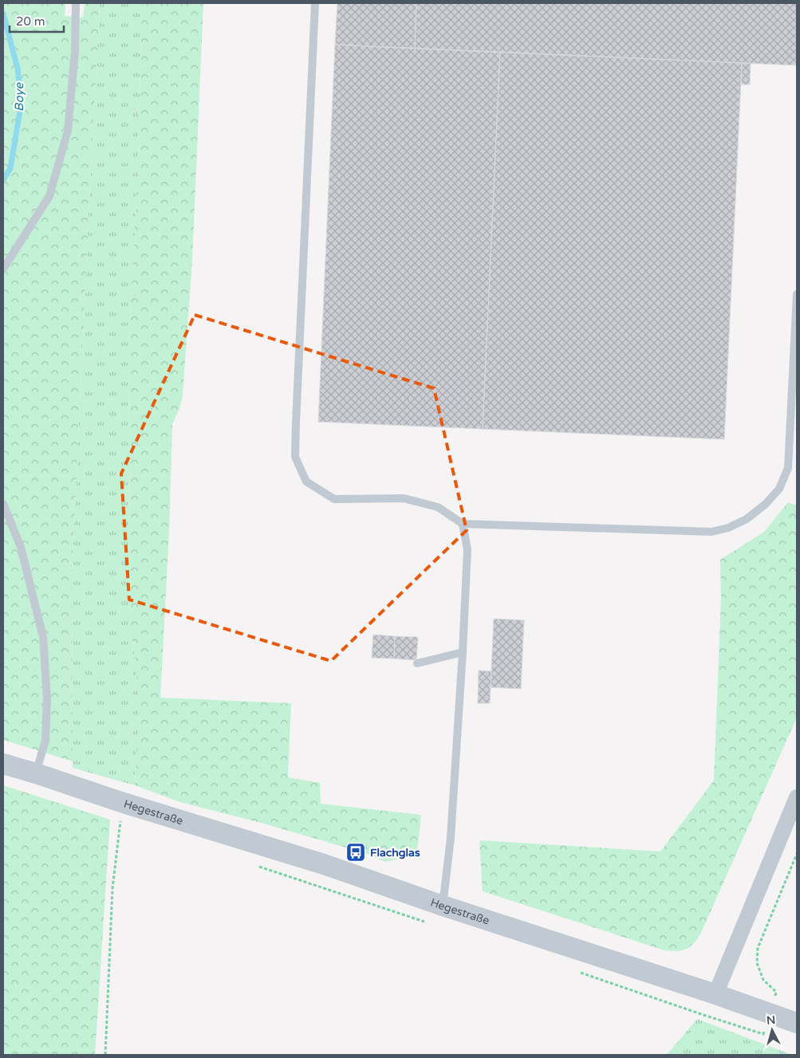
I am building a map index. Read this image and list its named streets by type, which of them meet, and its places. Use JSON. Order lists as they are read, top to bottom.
{
  "streets": {
    "street": ["Hegestraße"]
  },
  "water": ["Boye"],
  "places": {
    "bus stop": ["Flachglas"]
  },
  "scale_bar": "20 m",
  "north": "top"
}
